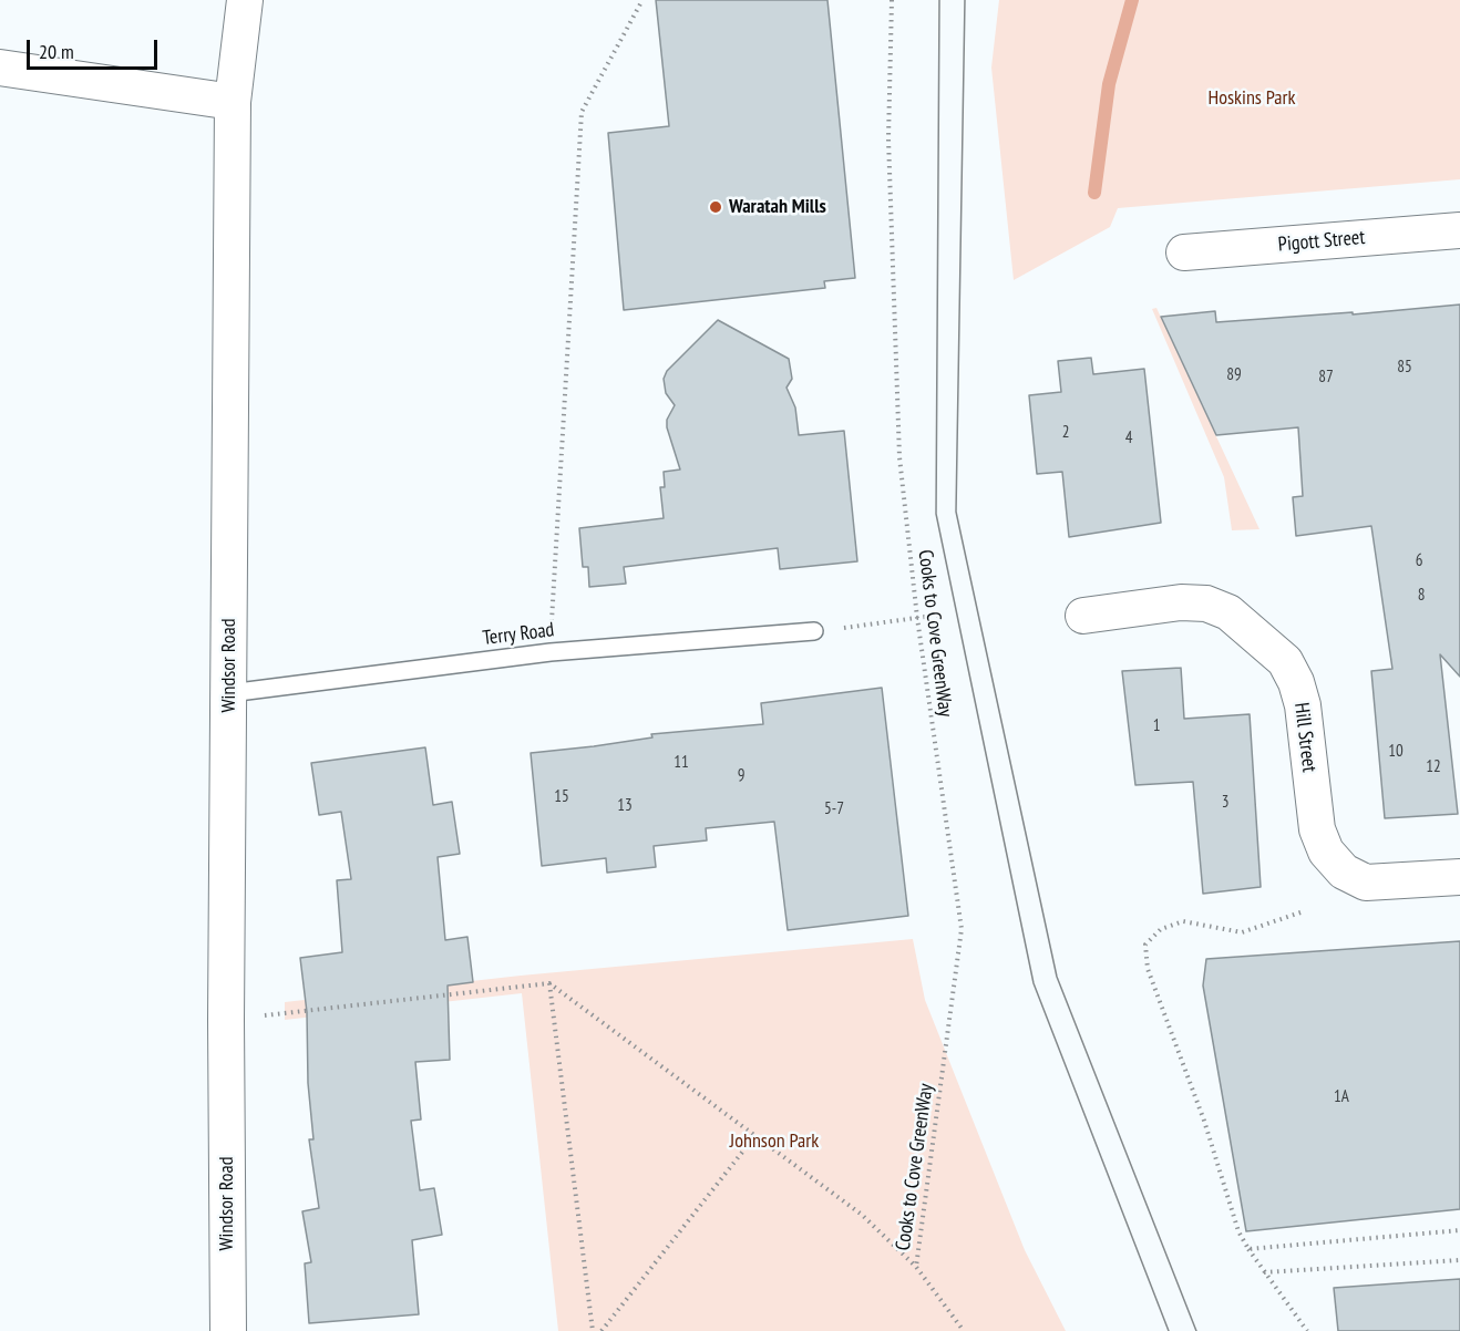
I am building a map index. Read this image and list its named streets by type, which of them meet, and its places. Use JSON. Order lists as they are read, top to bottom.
{
  "streets": {
    "street": ["Pigott Street", "Windsor Road", "Hill Street"],
    "lane": ["Terry Road"],
    "path": ["Cooks to Cove GreenWay"]
  },
  "crossings": [
    ["Terry Road", "Windsor Road"]
  ],
  "parks": ["Hoskins Park", "Johnson Park"],
  "places": ["Waratah Mills"],
  "house_numbers": [
    "85",
    "89",
    "87",
    "2",
    "4",
    "6",
    "8",
    "1",
    "10",
    "11",
    "12",
    "9",
    "15",
    "3",
    "13",
    "5-7",
    "1A"
  ],
  "scale_bar": "20 m"
}
